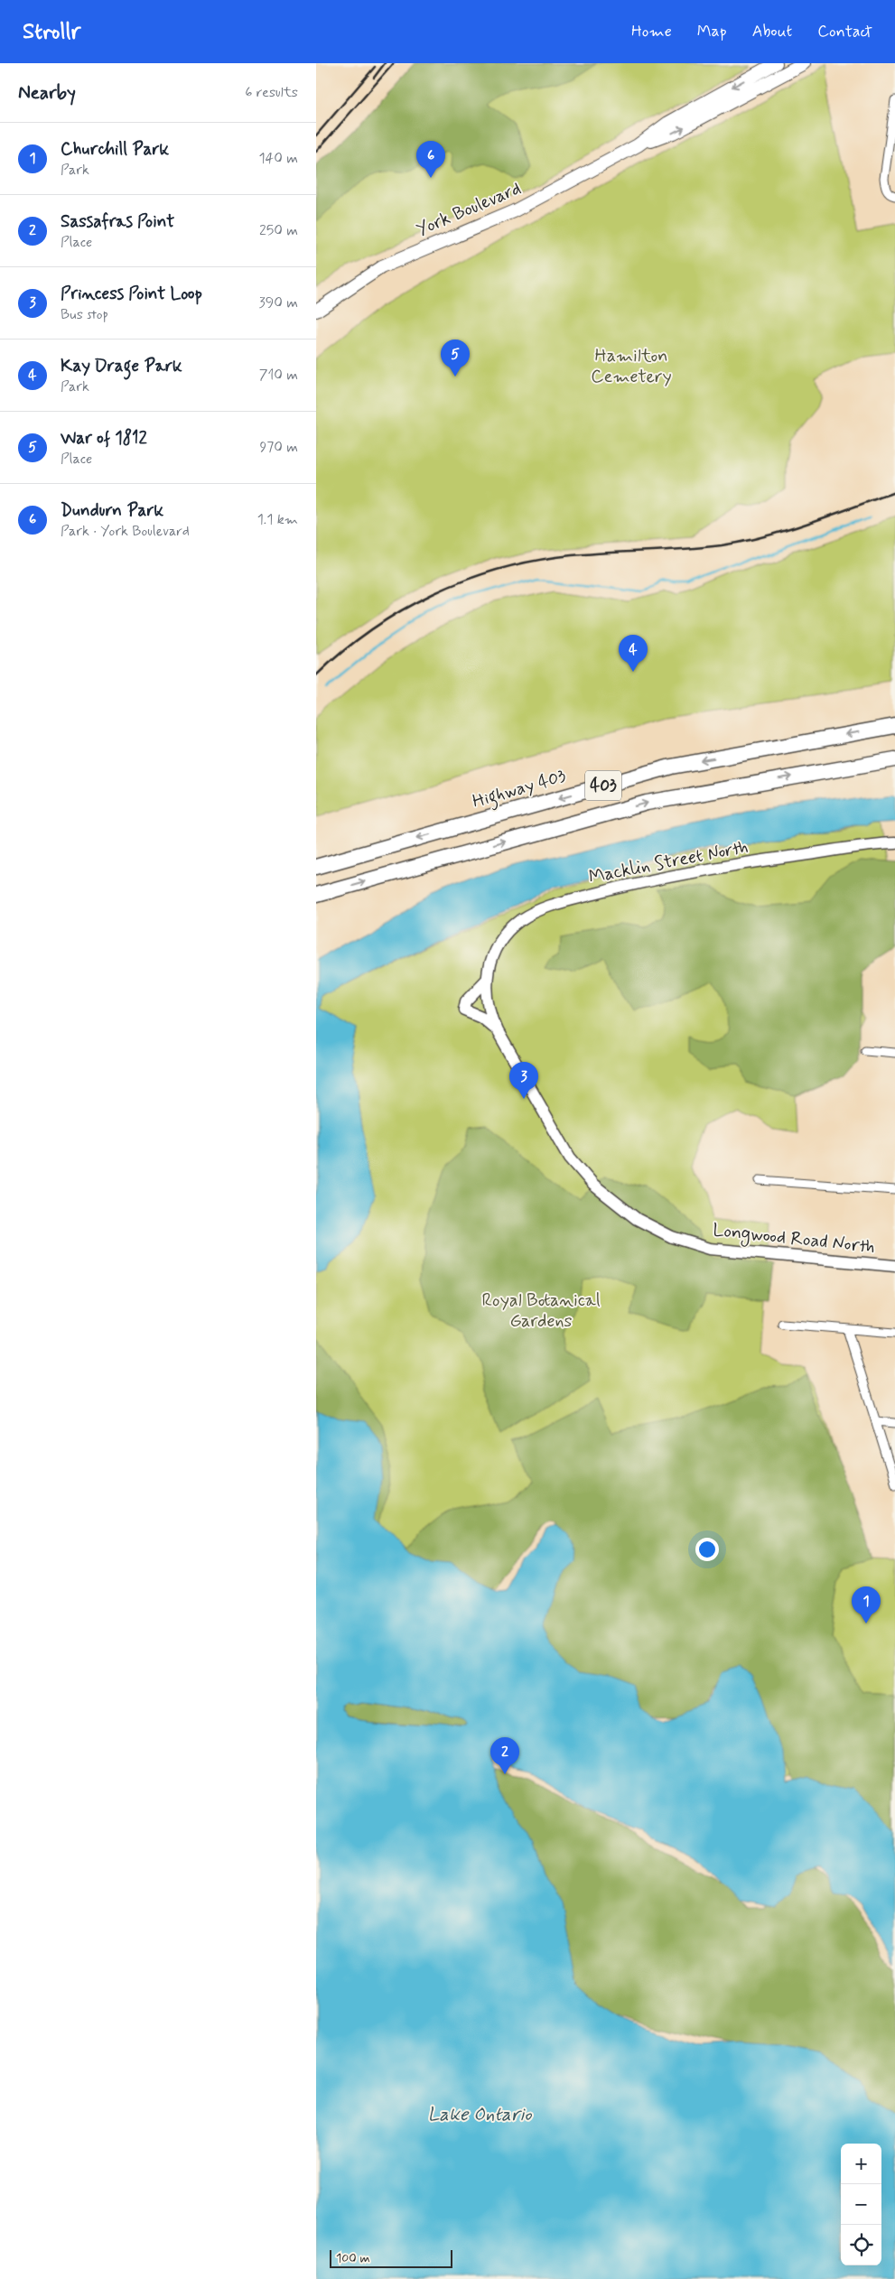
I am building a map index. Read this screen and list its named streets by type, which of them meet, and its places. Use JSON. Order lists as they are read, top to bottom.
{
  "streets": {
    "highway": ["403", "Highway 403"],
    "main road": ["York Boulevard"],
    "street": ["Macklin Street North", "Longwood Road North"]
  },
  "crossings": [
    ["Macklin Street North", "Longwood Road North"]
  ],
  "water": ["Lake Ontario"],
  "parks": ["Hamilton Cemetery", "Royal Botanical Gardens"],
  "scale_bar": "100 m",
  "page": {
    "header": "Strollr",
    "nav": [
      "Home",
      "Map",
      "About",
      "Contact"
    ],
    "heading": ["Nearby", "6 results"],
    "list": [
      {
        "mark": "1",
        "name": "Churchill Park",
        "note": "Park",
        "value": "140 m"
      },
      {
        "mark": "2",
        "name": "Sassafras Point",
        "note": "Place",
        "value": "250 m"
      },
      {
        "mark": "3",
        "name": "Princess Point Loop",
        "note": "Bus stop",
        "value": "390 m"
      },
      {
        "mark": "4",
        "name": "Kay Drage Park",
        "note": "Park",
        "value": "710 m"
      },
      {
        "mark": "5",
        "name": "War of 1812",
        "note": "Place",
        "value": "970 m"
      },
      {
        "mark": "6",
        "name": "Dundurn Park",
        "note": "Park · York Boulevard",
        "value": "1.1 km"
      }
    ],
    "pins": [
      "6",
      "5",
      "4",
      "3",
      "1",
      "2"
    ],
    "map_buttons": ["+", "−"],
    "scale": "100 m"
  }
}
